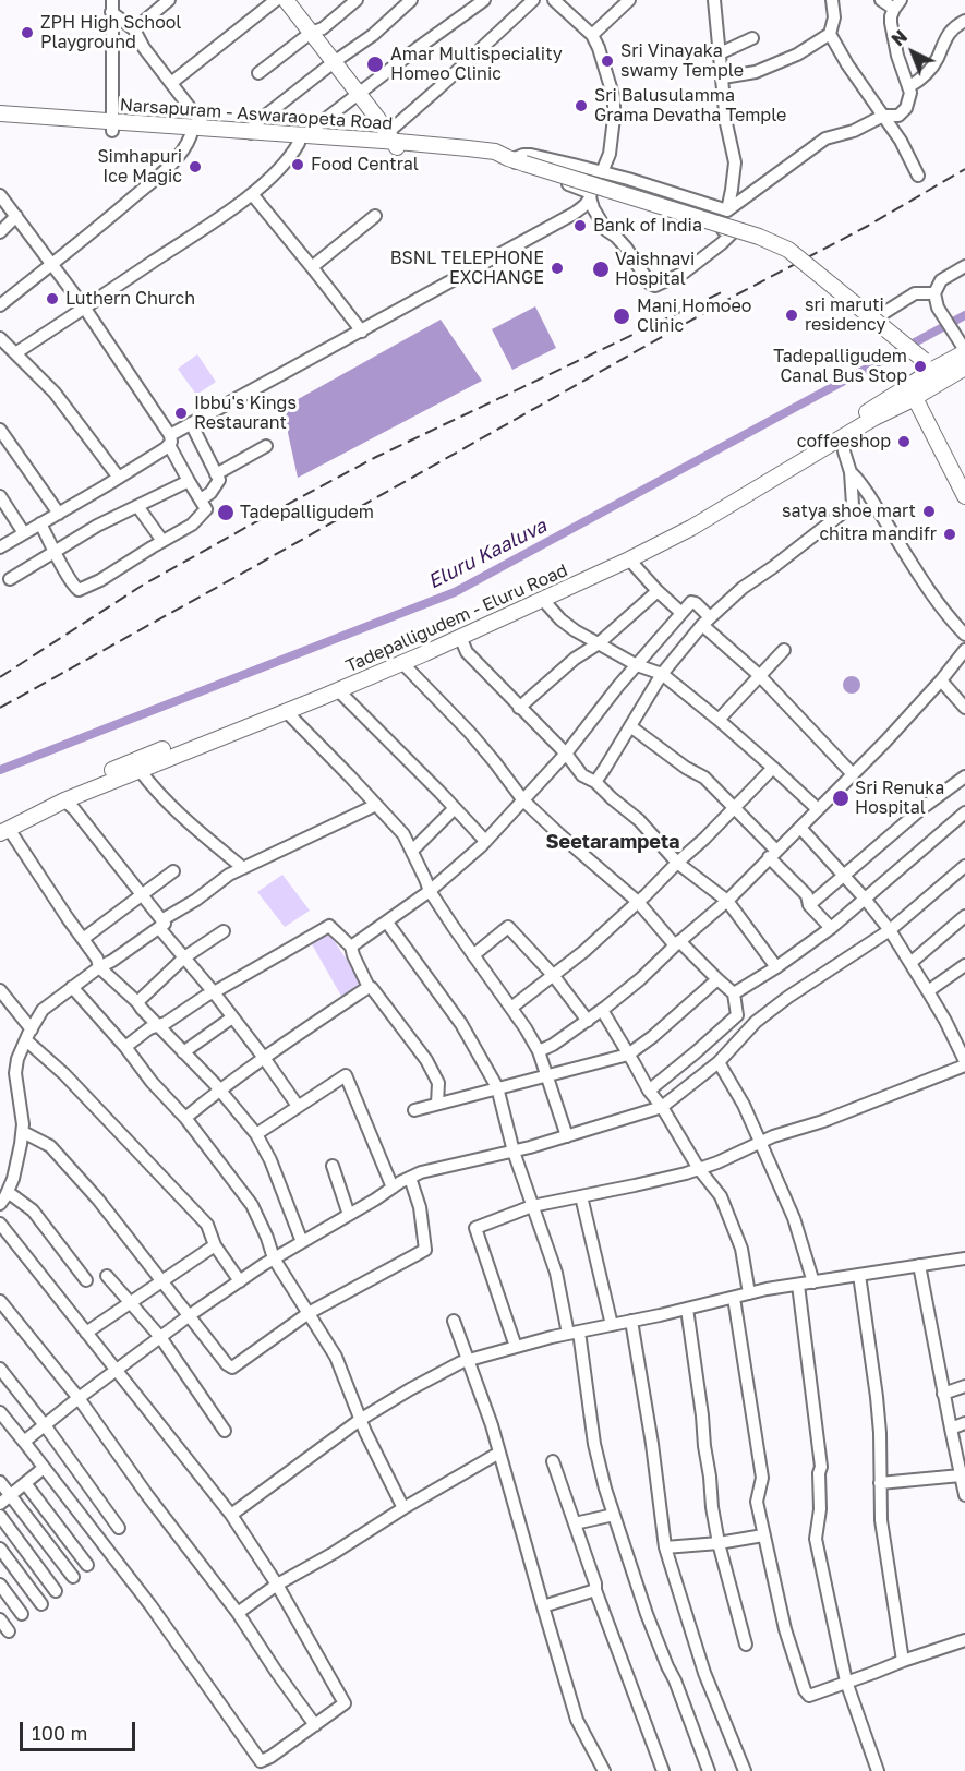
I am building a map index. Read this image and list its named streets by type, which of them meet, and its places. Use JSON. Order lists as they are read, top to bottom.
{
  "streets": {
    "main road": ["Narsapuram - Aswaraopeta Road", "Tadepalligudem - Eluru Road"]
  },
  "crossings": [
    ["Narsapuram - Aswaraopeta Road", "Tadepalligudem - Eluru Road"]
  ],
  "districts": ["Seetarampeta"],
  "water": ["Eluru Kaaluva"],
  "places": [
    "ZPH High School Playground",
    "Sri Vinayaka swamy Temple",
    "Amar Multispeciality Homeo Clinic",
    "Sri Balusulamma Grama Devatha Temple",
    "Food Central",
    "Simhapuri Ice Magic",
    "Bank of India",
    "BSNL TELEPHONE EXCHANGE",
    "Vaishnavi Hospital",
    "Luthern Church",
    "sri maruti residency",
    "Mani Homoeo Clinic",
    "Tadepalligudem Canal Bus Stop",
    "Ibbu's Kings Restaurant",
    "coffeeshop",
    "satya shoe mart",
    "Tadepalligudem",
    "chitra mandifr",
    "Sri Renuka Hospital"
  ],
  "scale_bar": "100 m",
  "north": "top left"
}
